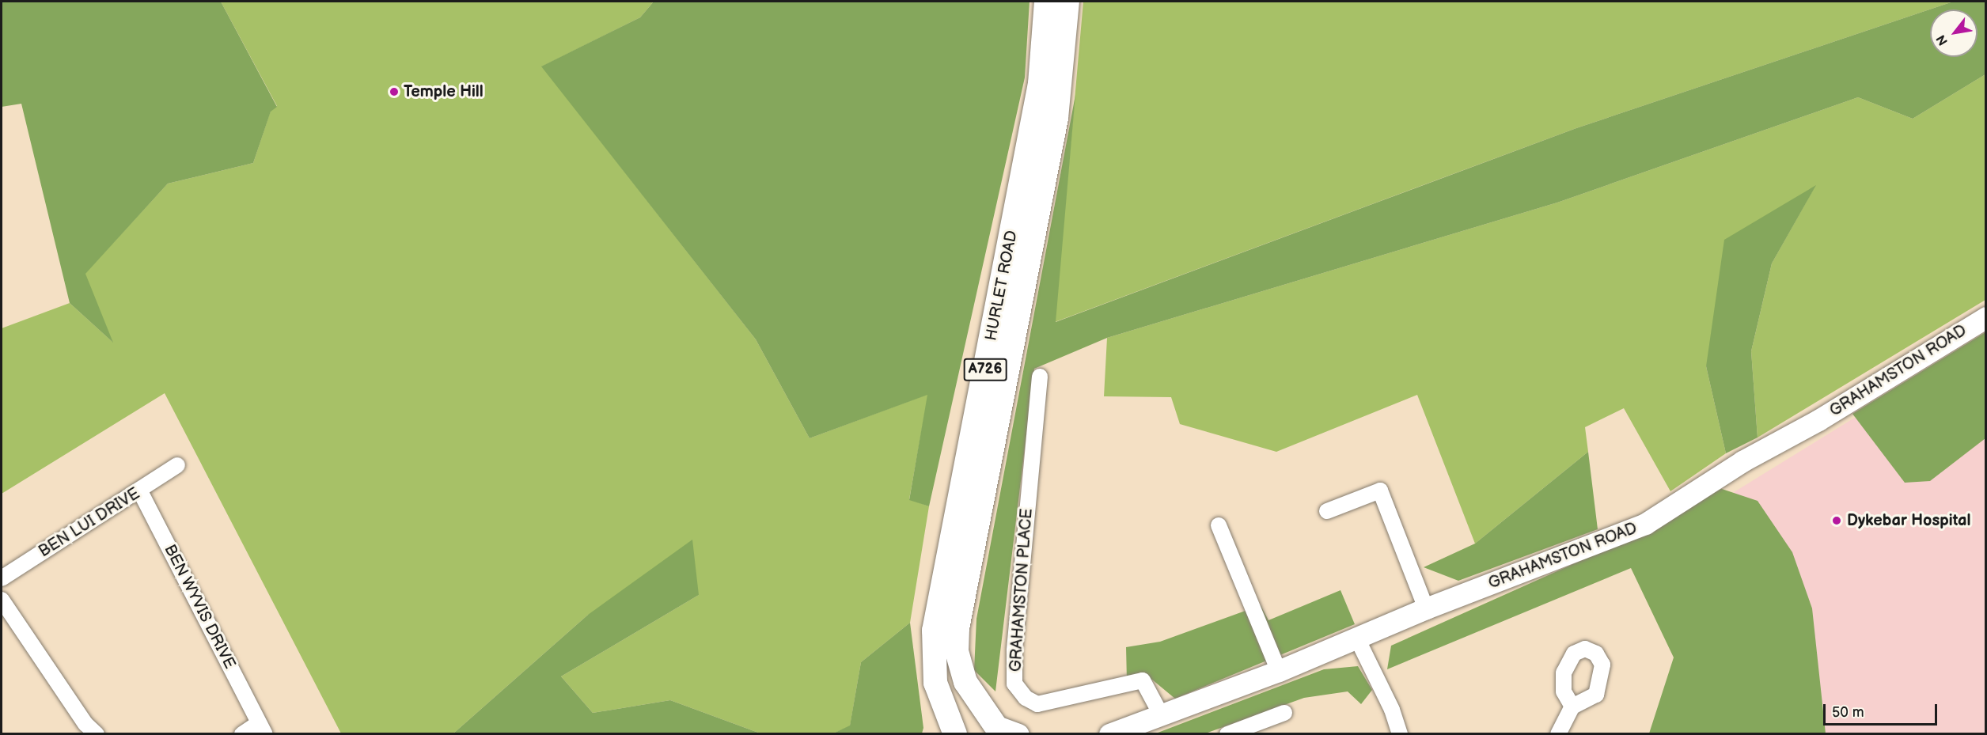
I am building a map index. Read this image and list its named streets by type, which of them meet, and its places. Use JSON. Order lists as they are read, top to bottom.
{
  "streets": {
    "main road": ["HURLET ROAD", "A726", "GRAHAMSTON ROAD"],
    "street": ["BEN LUI DRIVE", "GRAHAMSTON PLACE", "BEN WYVIS DRIVE"]
  },
  "crossings": [
    ["GRAHAMSTON ROAD", "GRAHAMSTON PLACE"],
    ["BEN LUI DRIVE", "BEN WYVIS DRIVE"]
  ],
  "places": ["Temple Hill", "Dykebar Hospital"],
  "scale_bar": "50 m",
  "north": "bottom left"
}
